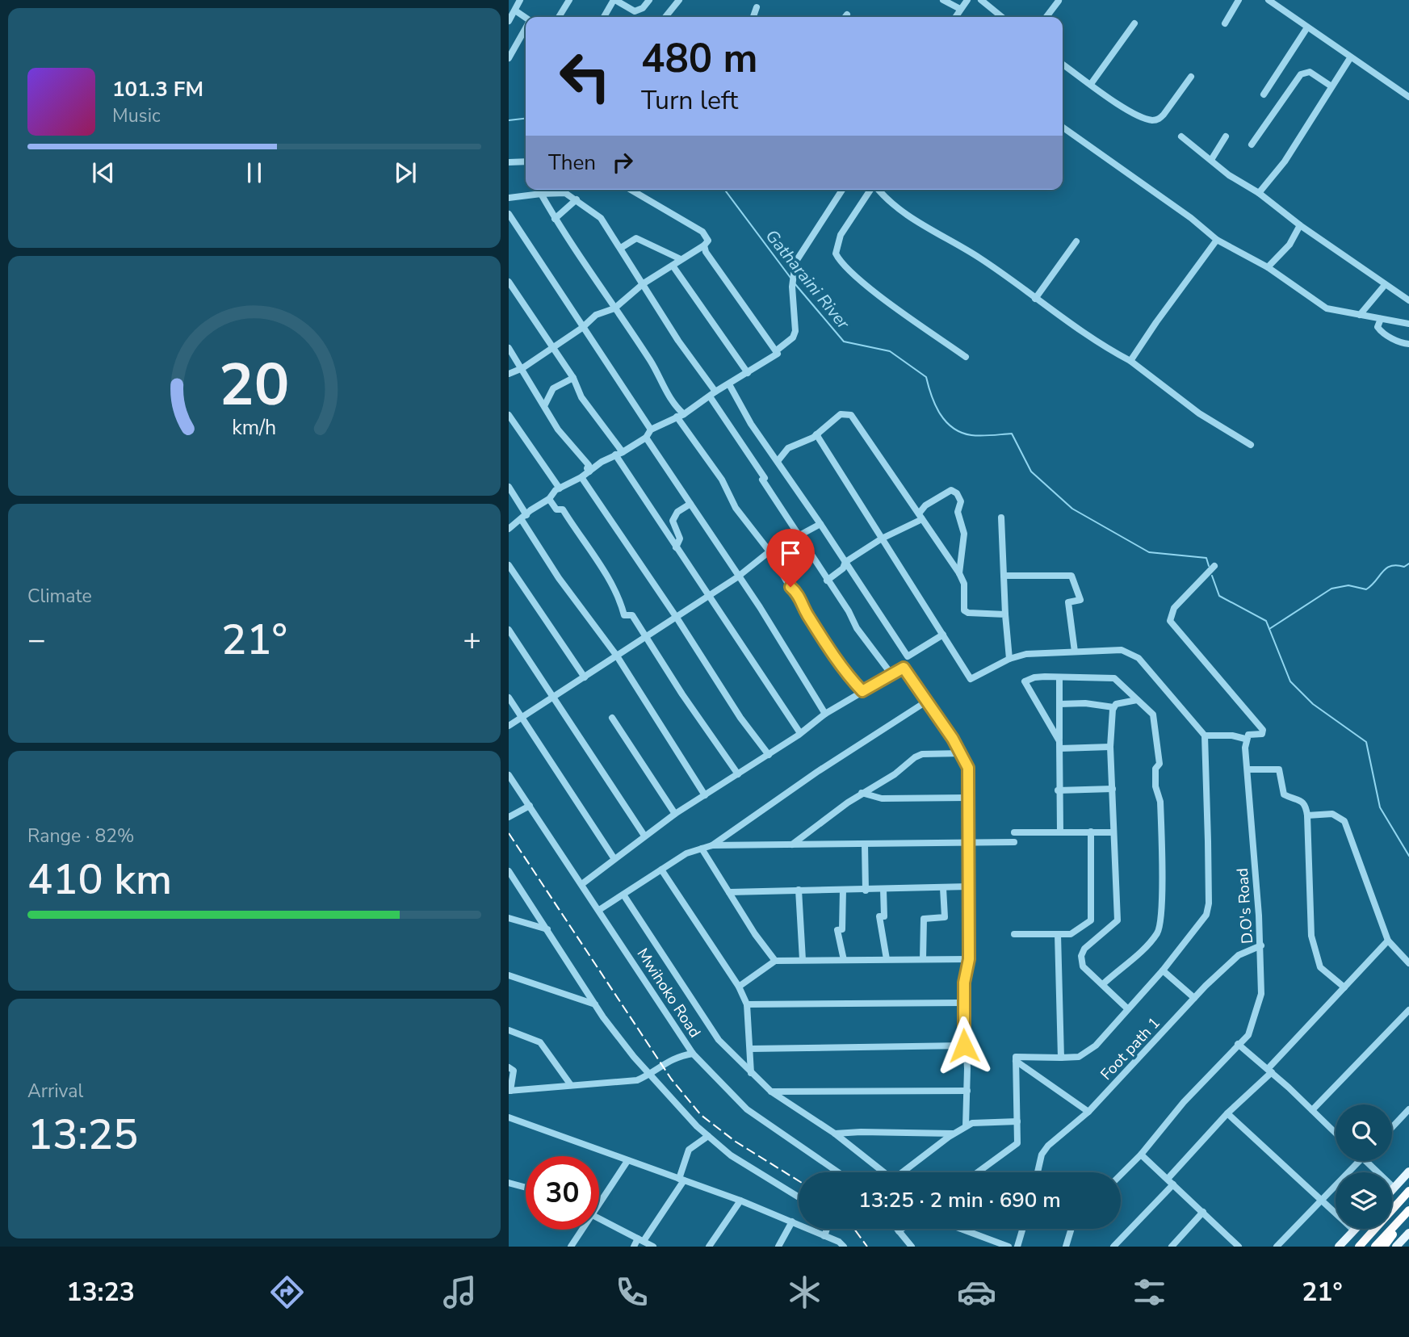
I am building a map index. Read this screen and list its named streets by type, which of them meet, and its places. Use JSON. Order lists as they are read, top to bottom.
{
  "streets": {
    "street": ["D.O's Road", "Mwihoko Road", "Foot path 1"]
  },
  "crossings": [
    ["D.O's Road", "Foot path 1"]
  ],
  "water": ["Gatharaini River"],
  "page": {
    "turn": ["480 m", "Turn left"],
    "song": ["101.3 FM", "Music"],
    "then": "Then",
    "tile": [
      "Climate",
      ["Range · 82%", "410 km"],
      ["Arrival", "13:25"]
    ],
    "heat": ["−", "21°", "+"],
    "limit": "30",
    "trip": "13:25 · 2 min · 690 m",
    "tabs": ["13:23", "21°"],
    "gauge": ["20", "km/h"]
  }
}
